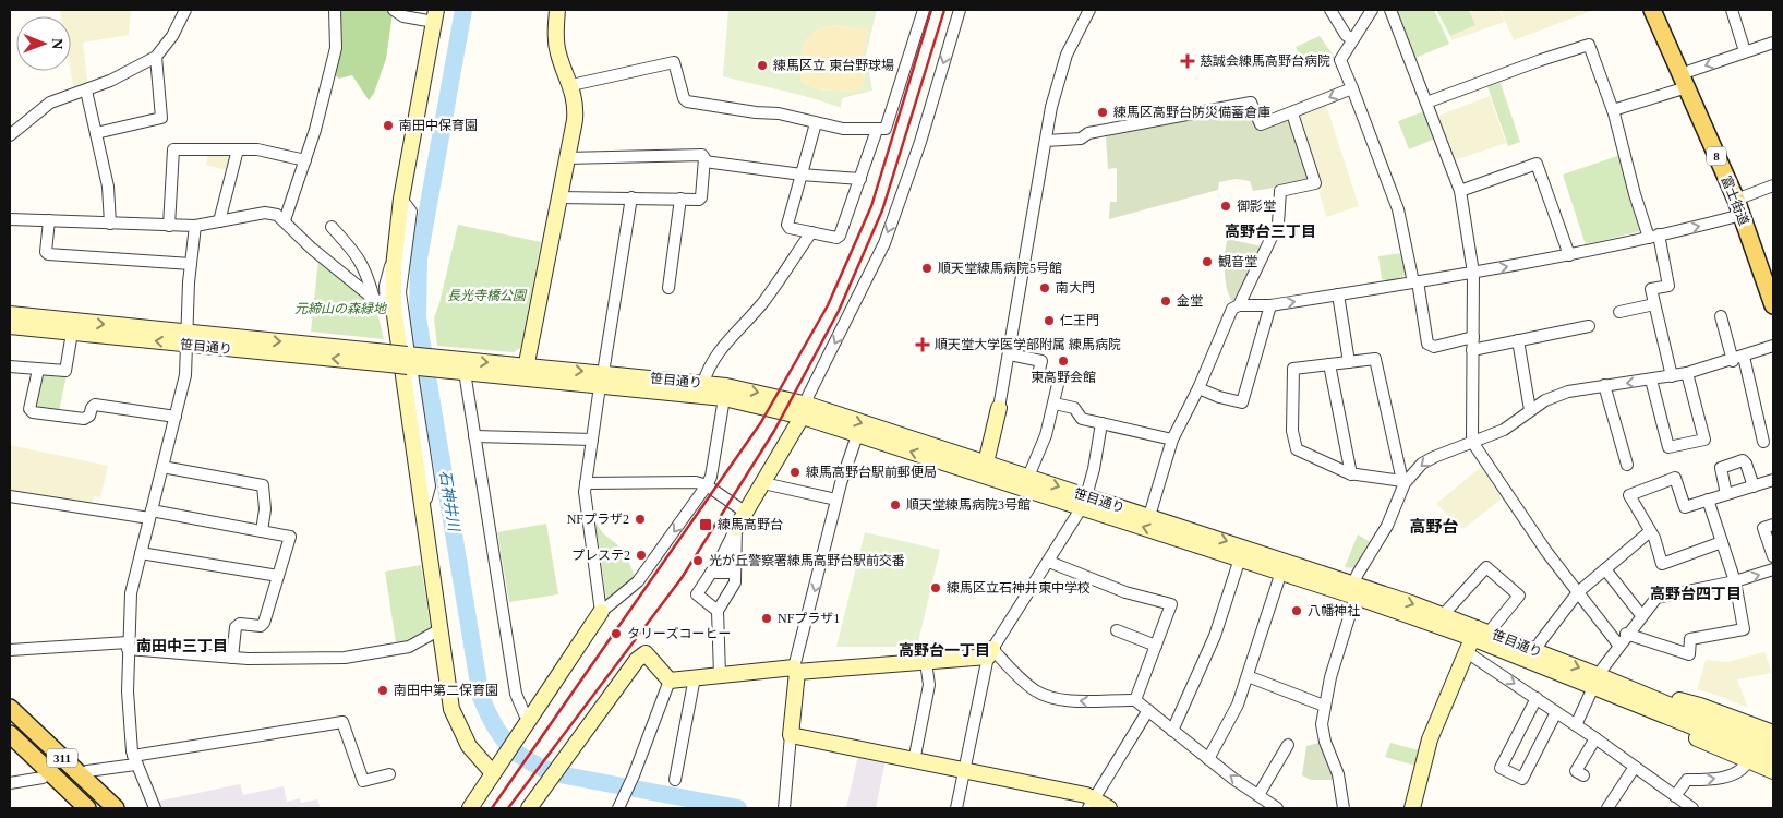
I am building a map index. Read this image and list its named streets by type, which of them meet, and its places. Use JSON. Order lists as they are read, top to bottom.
{
  "streets": {
    "main road": [
      "8",
      "富士街道",
      "笹目通り",
      "311"
    ]
  },
  "districts": [
    "高野台三丁目",
    "高野台",
    "高野台四丁目",
    "南田中三丁目",
    "高野台一丁目"
  ],
  "water": ["石神井川"],
  "parks": ["長光寺橋公園", "元締山の森緑地"],
  "places": {
    "health": ["慈誠会練馬高野台病院", "順天堂大学医学部附属 練馬病院"],
    "other": [
      "練馬区立 東台野球場",
      "練馬区高野台防災備蓄倉庫",
      "南田中保育園",
      "御影堂",
      "観音堂",
      "順天堂練馬病院5号館",
      "南大門",
      "金堂",
      "仁王門",
      "東高野会館",
      "練馬高野台駅前郵便局",
      "順天堂練馬病院3号館",
      "NFプラザ2",
      "プレステ2",
      "光が丘警察署練馬高野台駅前交番",
      "練馬区立石神井東中学校",
      "八幡神社",
      "NFプラザ1",
      "タリーズコーヒー",
      "南田中第二保育園"
    ],
    "transit": ["練馬高野台"]
  },
  "north": "right"
}
